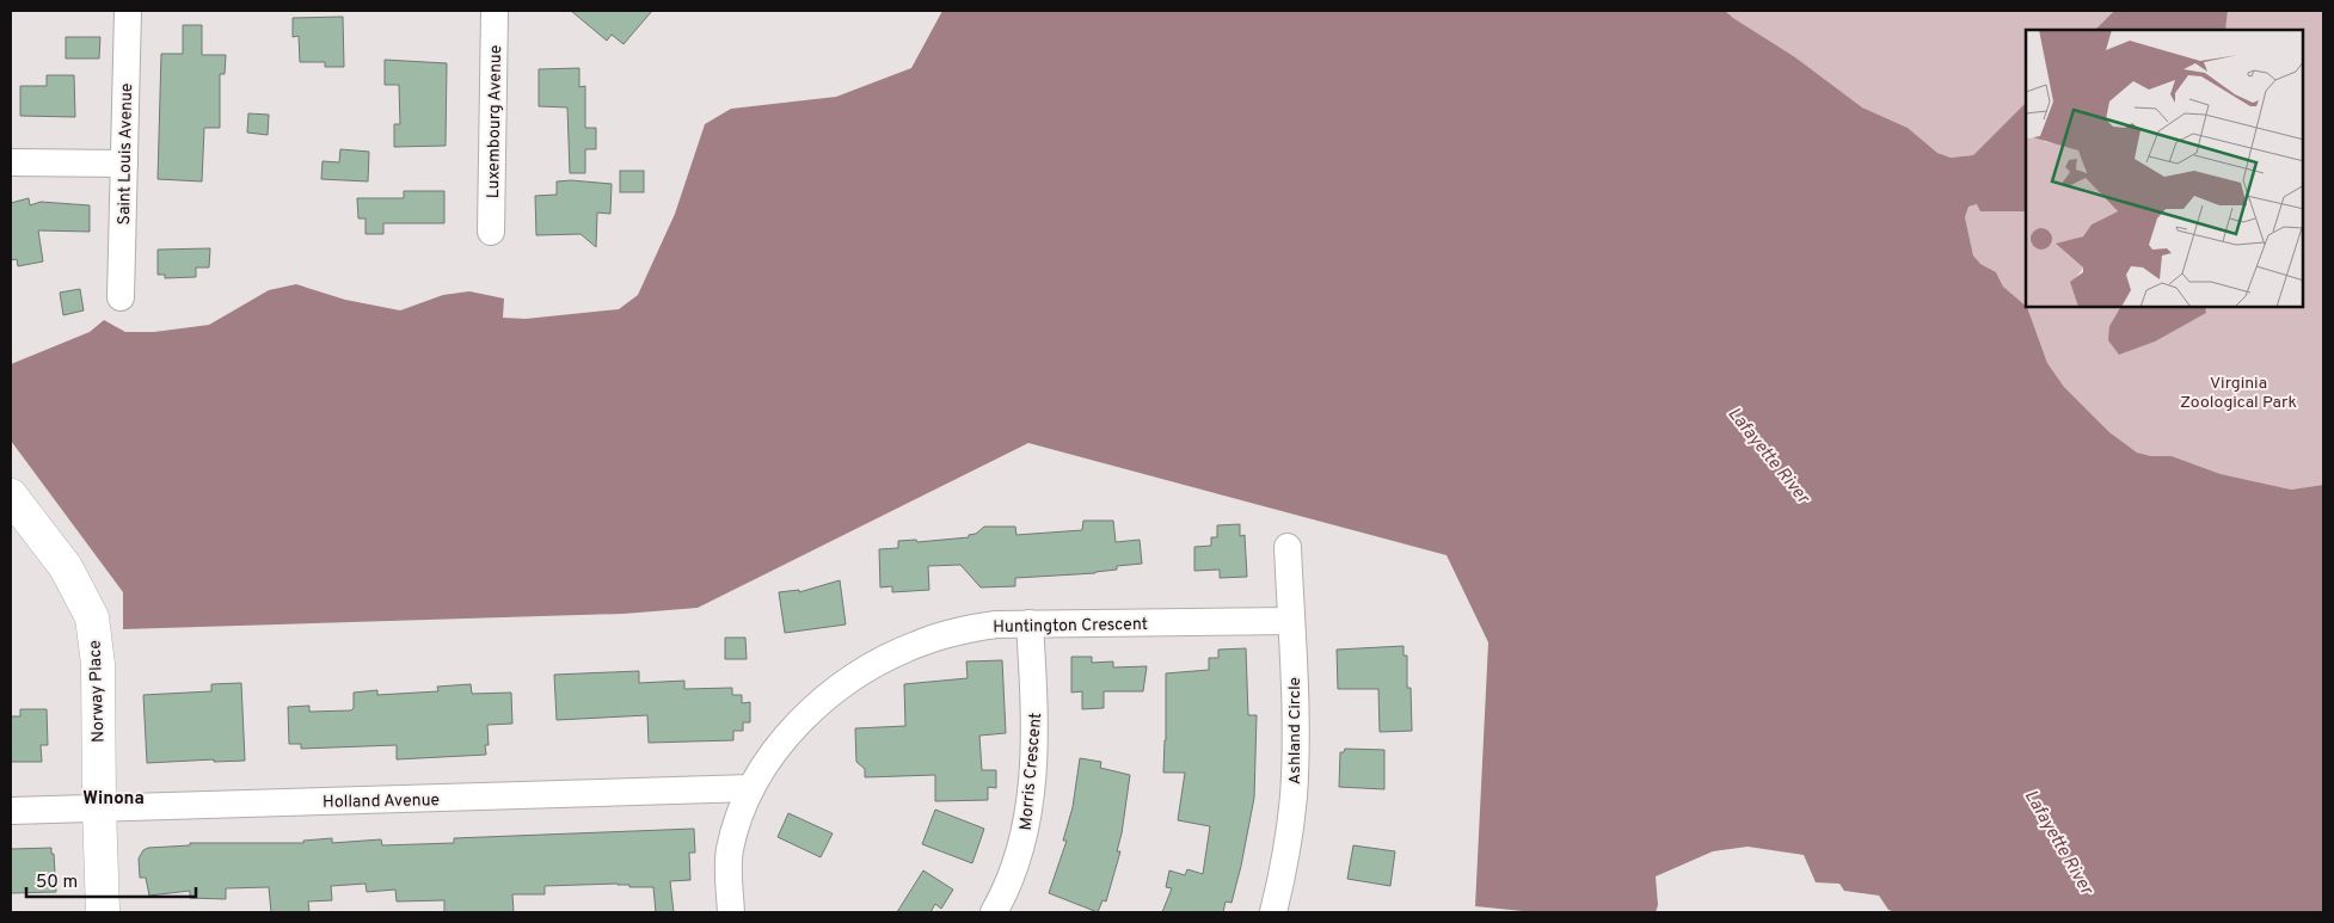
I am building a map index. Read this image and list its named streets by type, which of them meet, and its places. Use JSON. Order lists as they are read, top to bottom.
{
  "streets": {
    "street": [
      "Luxembourg Avenue",
      "Saint Louis Avenue",
      "Huntington Crescent",
      "Norway Place",
      "Ashland Circle",
      "Morris Crescent",
      "Holland Avenue"
    ]
  },
  "crossings": [
    ["Huntington Crescent", "Ashland Circle"],
    ["Huntington Crescent", "Morris Crescent"],
    ["Huntington Crescent", "Holland Avenue"],
    ["Norway Place", "Holland Avenue"]
  ],
  "districts": ["Winona"],
  "water": ["Lafayette River"],
  "parks": ["Virginia Zoological Park"],
  "scale_bar": "50 m"
}
